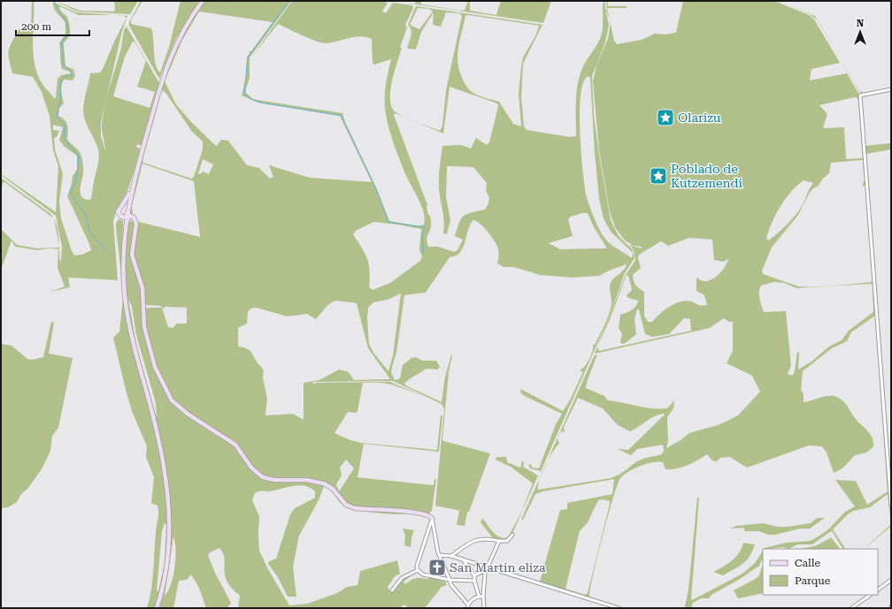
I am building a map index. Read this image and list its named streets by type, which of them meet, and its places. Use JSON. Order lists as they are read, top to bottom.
{
  "places": {
    "place": ["Olarizu", "Poblado de Kutzemendi"],
    "church": ["San Martin eliza"]
  },
  "legend": ["Calle", "Parque"],
  "scale_bar": "200 m",
  "north": "top"
}
